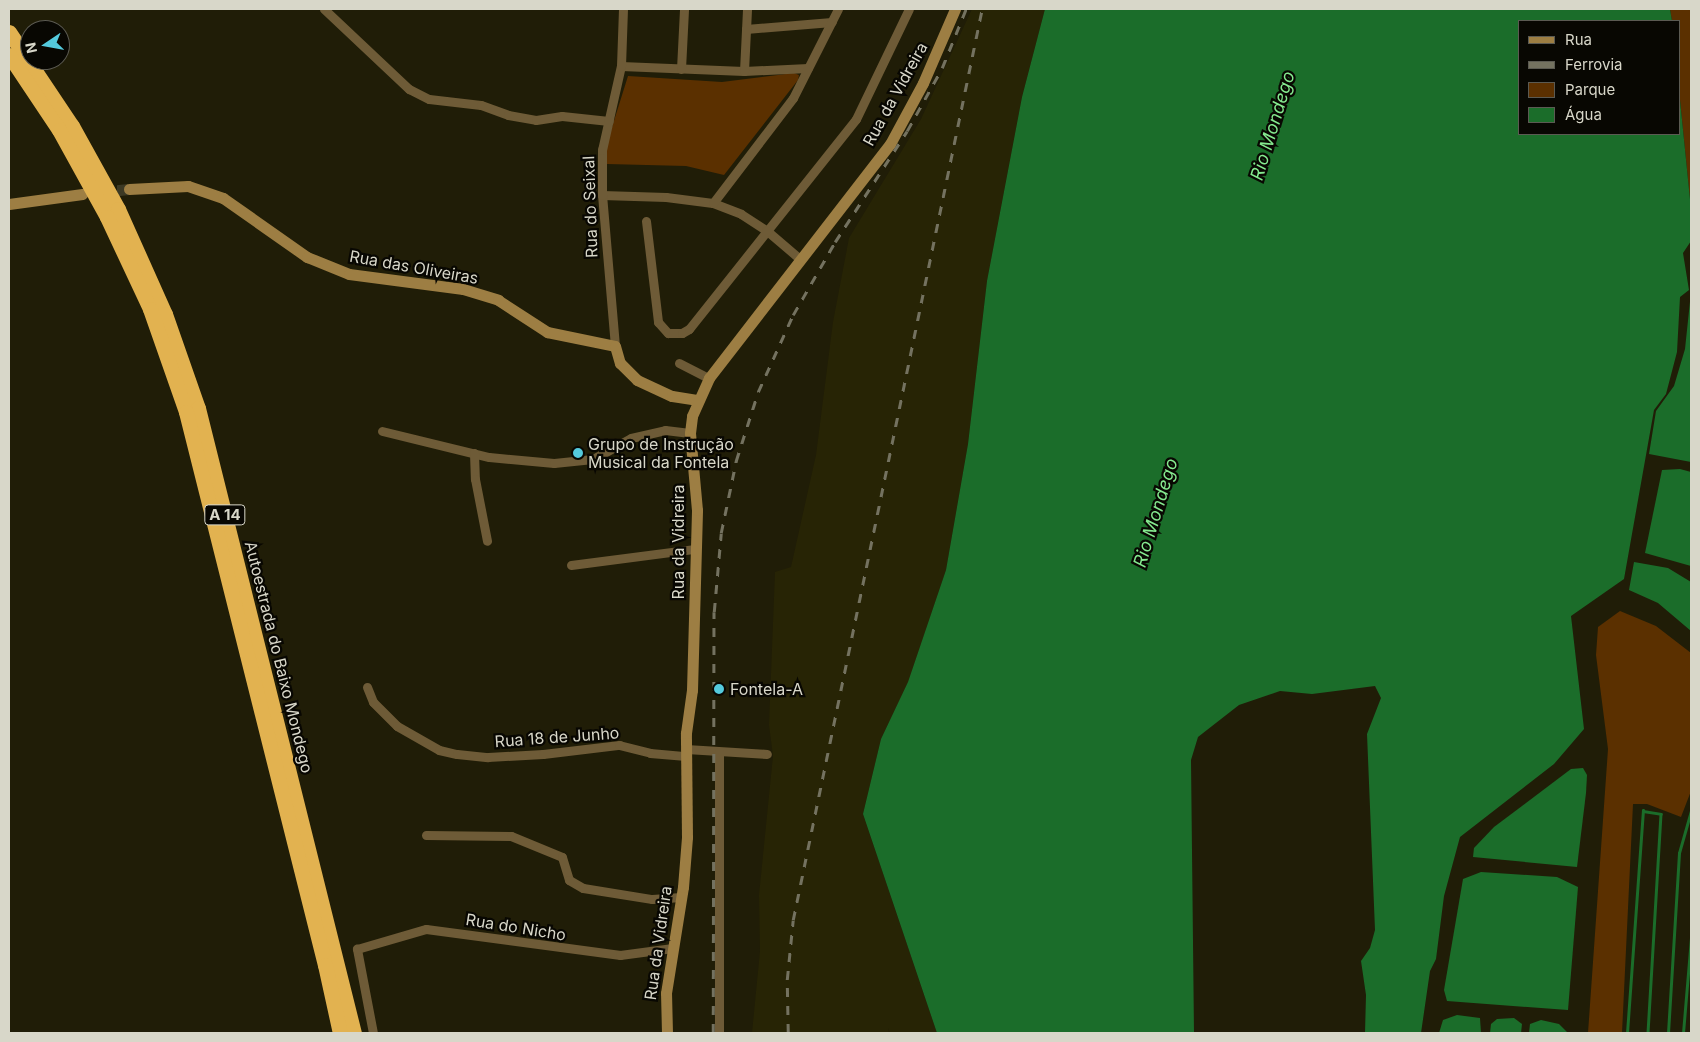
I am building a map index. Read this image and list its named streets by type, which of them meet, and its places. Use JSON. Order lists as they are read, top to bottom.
{
  "streets": {
    "highway": ["A 14", "Autoestrada do Baixo Mondego"],
    "street": [
      "Rua da Vidreira",
      "Rua do Seixal",
      "Rua das Oliveiras",
      "Rua 18 de Junho",
      "Rua do Nicho"
    ]
  },
  "crossings": [
    ["Rua da Vidreira", "Rua 18 de Junho"],
    ["Rua da Vidreira", "Rua do Nicho"],
    ["Rua do Seixal", "Rua das Oliveiras"]
  ],
  "water": ["Rio Mondego"],
  "places": ["Grupo de Instrução Musical da Fontela", "Fontela-A"],
  "legend": [
    "Rua",
    "Ferrovia",
    "Parque",
    "Água"
  ],
  "north": "left"
}
